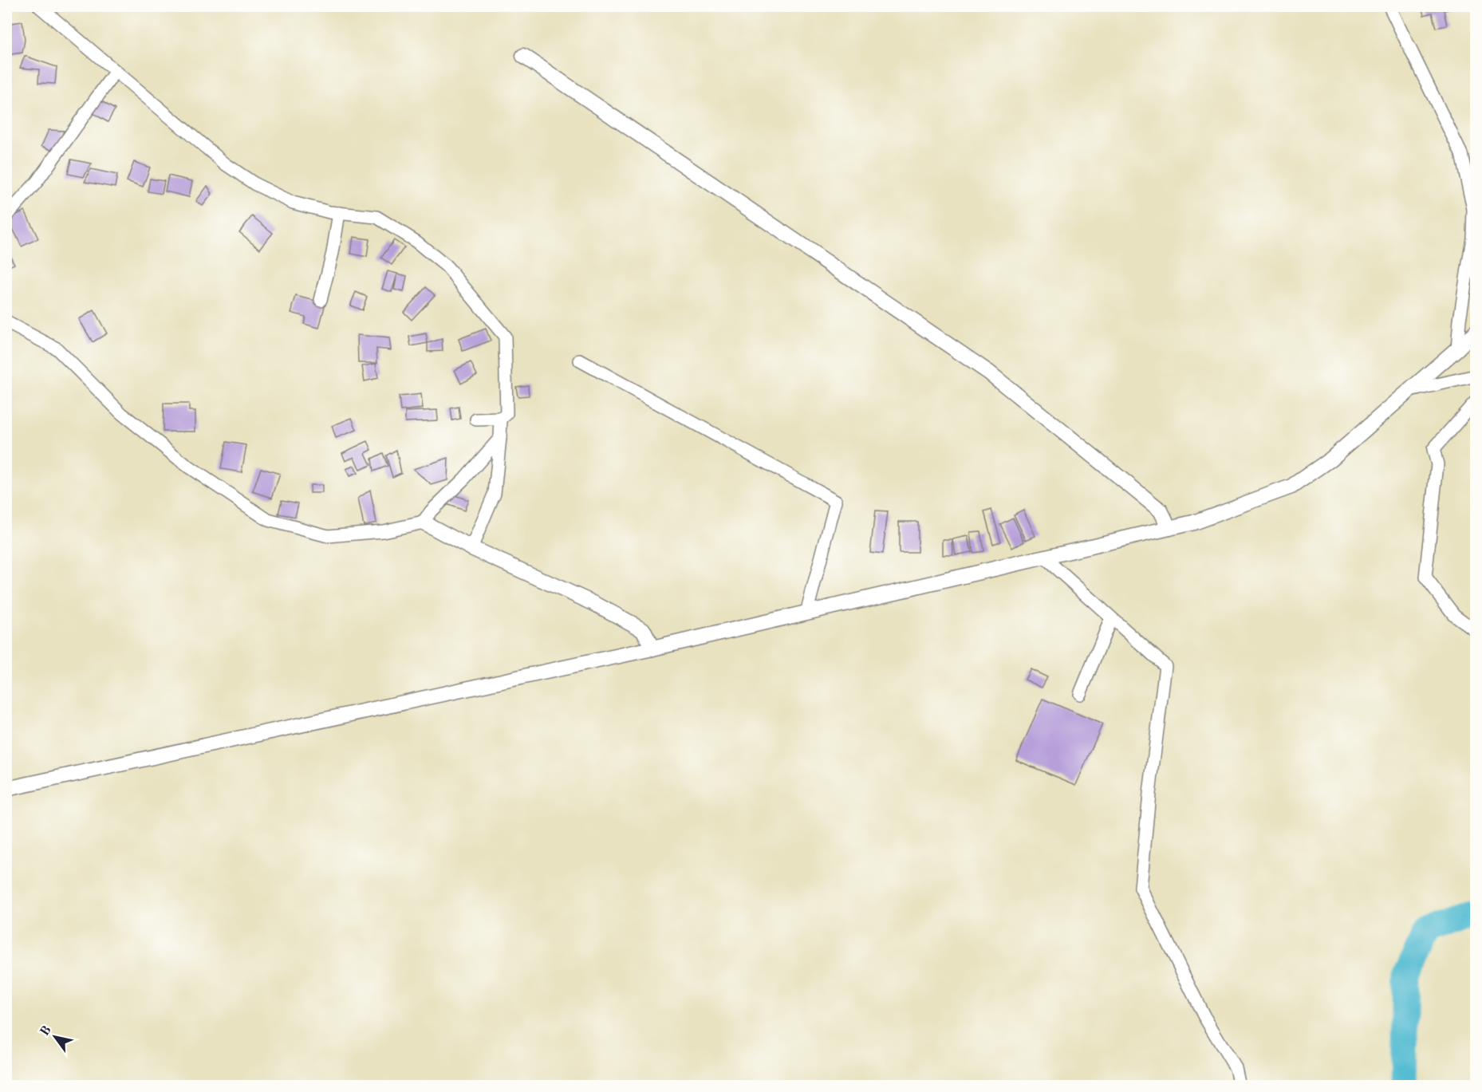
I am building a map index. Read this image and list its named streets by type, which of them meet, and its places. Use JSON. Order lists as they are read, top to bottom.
{
  "north": "top left"
}
